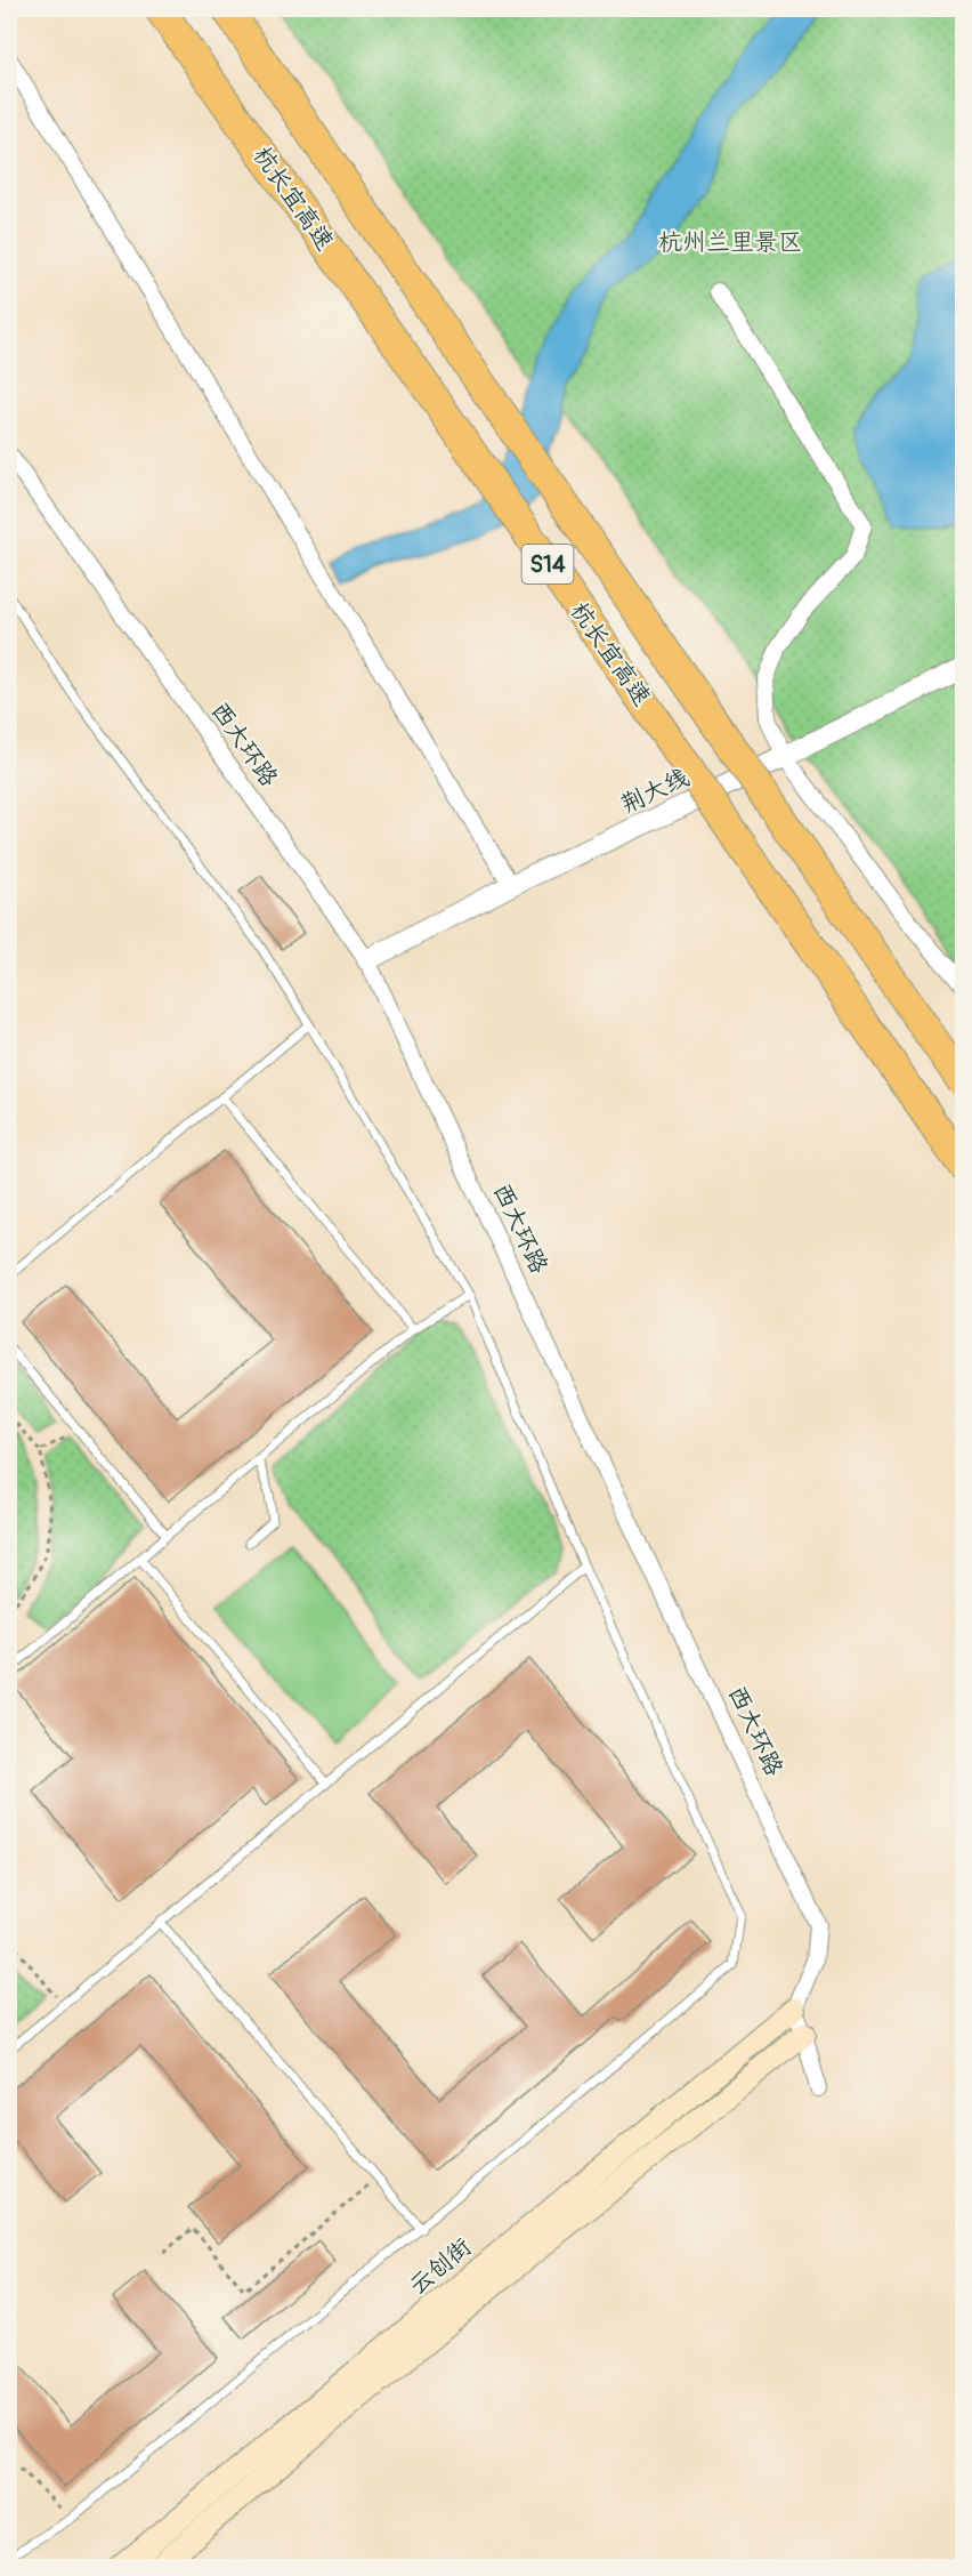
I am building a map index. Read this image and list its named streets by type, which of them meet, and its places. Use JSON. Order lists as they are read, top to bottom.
{
  "streets": {
    "highway": ["杭长宜高速", "S14"],
    "main road": ["云创街"],
    "street": ["西大环路", "荆大线"]
  },
  "crossings": [
    ["西大环路", "荆大线"],
    ["西大环路", "云创街"]
  ],
  "parks": ["杭州兰里景区"]
}
